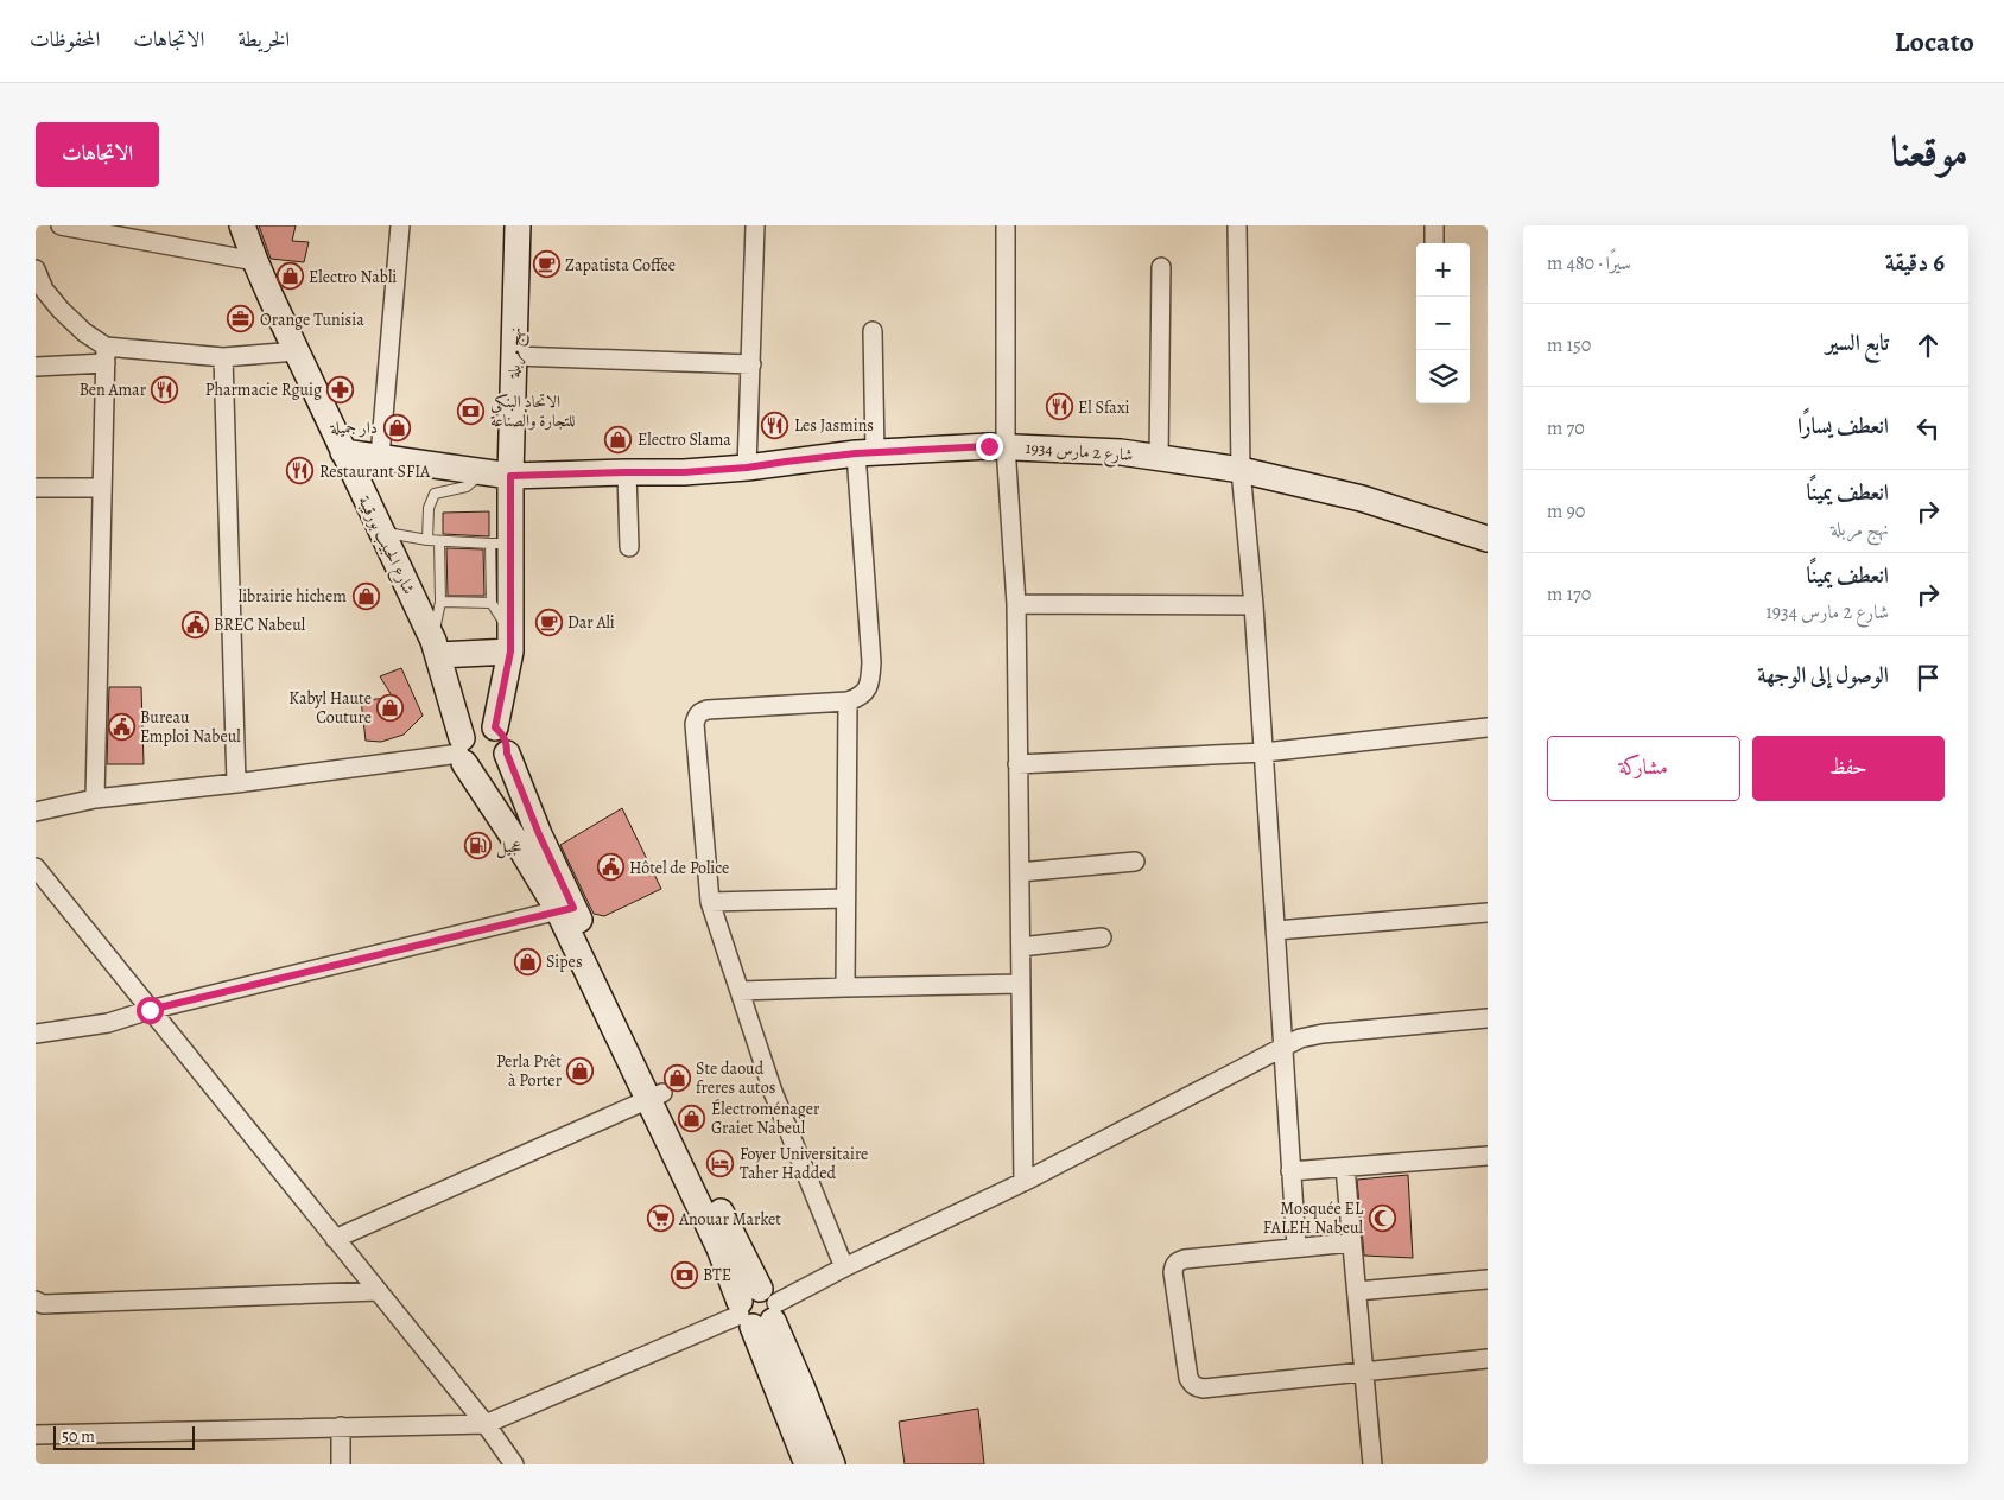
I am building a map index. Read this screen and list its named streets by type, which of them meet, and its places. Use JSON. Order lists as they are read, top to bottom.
{
  "streets": {
    "main road": ["نهج مربلة", "شارع 2 مارس 1934", "شارع الحبيب بورقيبة"]
  },
  "crossings": [
    ["نهج مربلة", "شارع 2 مارس 1934"],
    ["شارع 2 مارس 1934", "شارع الحبيب بورقيبة"]
  ],
  "places": {
    "cafe": ["Zapatista Coffee", "Dar Ali"],
    "shop": [
      "Electro Nabli",
      "دار جميلة",
      "Electro Slama",
      "librairie hichem",
      "Kabyl Haute Couture",
      "Sipes",
      "Perla Prêt à Porter",
      "Ste daoud freres autos",
      "Électroménager Graiet Nabeul"
    ],
    "office": ["Orange Tunisia"],
    "restaurant": [
      "Ben Amar",
      "El Sfaxi",
      "Les Jasmins",
      "Restaurant SFIA"
    ],
    "pharmacy": ["Pharmacie Rguig"],
    "bank": ["الاتحاد البنكي للتجارة والصناعة", "BTE"],
    "public building": ["BREC Nabeul", "Bureau Emploi Nabeul", "Hôtel de Police"],
    "fuel station": ["عجيل"],
    "hotel": ["Foyer Universitaire Taher Hadded"],
    "mosque": ["Mosquée EL FALEH Nabeul"],
    "supermarket": ["Anouar Market"]
  },
  "scale_bar": "50 m",
  "page": {
    "header": "Locato",
    "nav": ["الخريطة", "الاتجاهات", "المحفوظات"],
    "title": "موقعنا",
    "buttons": [
      "الاتجاهات",
      ["حفظ", "مشاركة"]
    ],
    "heading": ["6 دقيقة", "سيرًا · 480 m"],
    "map_buttons": ["+", "−"],
    "list": [
      ["تابع السير", "150 m"],
      ["انعطف يسارًا", "70 m"],
      ["انعطف يمينًا", "نهج مربلة", "90 m"],
      ["انعطف يمينًا", "شارع 2 مارس 1934", "170 m"],
      "الوصول إلى الوجهة"
    ],
    "scale": "50 m"
  }
}
